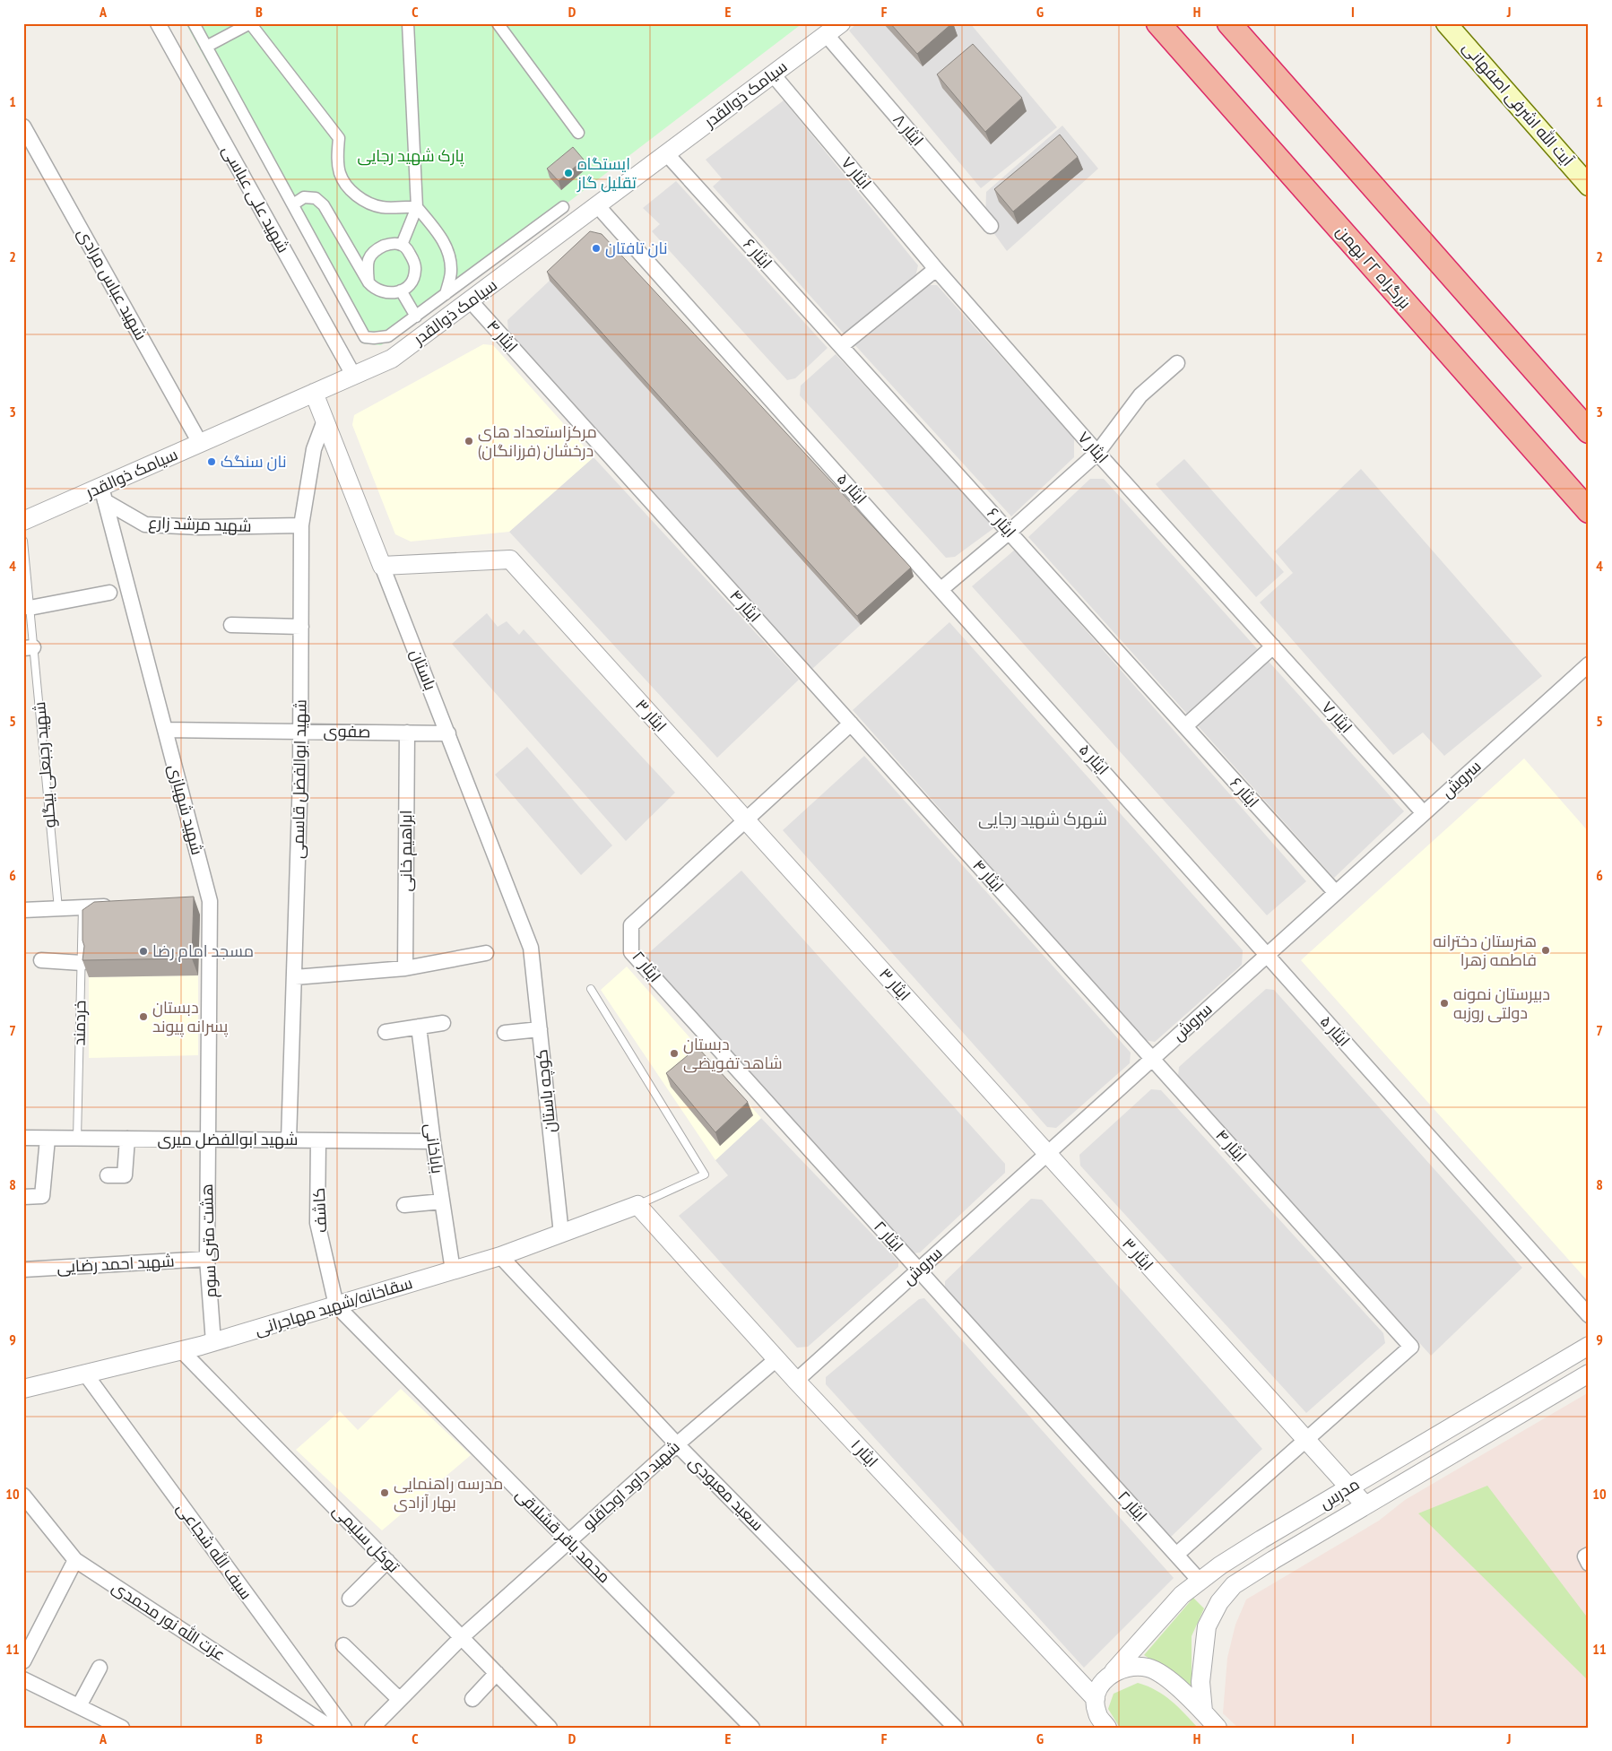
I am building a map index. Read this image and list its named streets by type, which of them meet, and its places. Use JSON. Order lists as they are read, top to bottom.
{
  "streets": {
    "highway": ["بزرگراه ۲۲ بهمن"],
    "main road": ["آیت الله اشرفی اصفهانی"],
    "street": [
      "سیامک ذوالقدر",
      "ایثار ۸",
      "ایثار ۷",
      "شهید علی عباسی",
      "ایثار ۶",
      "شهید عباس مرادی",
      "ایثار ۴",
      "ایثار ۵",
      "شهید مرشد زارع",
      "باستان",
      "ایثار ۳",
      "صفوی",
      "شهید ابوالفضل قاسمی",
      "سروش",
      "شهید شهبازی",
      "ابراهیم خانی",
      "ایثار ۲",
      "کوچه باستان",
      "شهید ابوالفضل میری",
      "باباخانی",
      "کاشف",
      "هشت متری سوم",
      "شهید احمد رضایی",
      "سقاخانه/شهید مهاجرانی",
      "ایثار ۱",
      "شهید داود اوجاقلو",
      "سعید معبودی",
      "مدرس",
      "محمد باقر قشلاقی",
      "توکل سلیمی",
      "سیف الله شجاعی",
      "عزت الله نور محمدی"
    ],
    "lane": ["شهید رجبعلی بیگلو", "خردمند"]
  },
  "crossings": [
    ["سیامک ذوالقدر", "ایثار ۸"],
    ["سیامک ذوالقدر", "ایثار ۷"],
    ["سیامک ذوالقدر", "شهید علی عباسی"],
    ["سیامک ذوالقدر", "ایثار ۶"],
    ["سیامک ذوالقدر", "شهید عباس مرادی"],
    ["سیامک ذوالقدر", "ایثار ۴"],
    ["سیامک ذوالقدر", "ایثار ۵"],
    ["سیامک ذوالقدر", "شهید مرشد زارع"],
    ["سیامک ذوالقدر", "باستان"],
    ["سیامک ذوالقدر", "شهید شهبازی"],
    ["ایثار ۷", "سروش"],
    ["ایثار ۶", "سروش"],
    ["ایثار ۴", "ایثار ۳"],
    ["ایثار ۴", "سروش"],
    ["ایثار ۵", "سروش"],
    ["شهید مرشد زارع", "شهید ابوالفضل قاسمی"],
    ["شهید مرشد زارع", "شهید شهبازی"],
    ["باستان", "ایثار ۳"],
    ["باستان", "صفوی"],
    ["باستان", "شهید ابوالفضل قاسمی"],
    ["باستان", "کوچه باستان"],
    ["ایثار ۳", "سروش"],
    ["ایثار ۳", "ایثار ۲"],
    ["ایثار ۳", "مدرس"],
    ["صفوی", "شهید ابوالفضل قاسمی"],
    ["صفوی", "شهید شهبازی"],
    ["صفوی", "ابراهیم خانی"],
    ["شهید ابوالفضل قاسمی", "شهید ابوالفضل میری"],
    ["سروش", "ایثار ۲"],
    ["سروش", "ایثار ۱"],
    ["شهید شهبازی", "شهید ابوالفضل میری"],
    ["شهید شهبازی", "هشت متری سوم"],
    ["ایثار ۲", "مدرس"],
    ["خردمند", "شهید ابوالفضل میری"],
    ["کوچه باستان", "سقاخانه/شهید مهاجرانی"],
    ["شهید ابوالفضل میری", "باباخانی"],
    ["شهید ابوالفضل میری", "کاشف"],
    ["شهید ابوالفضل میری", "هشت متری سوم"],
    ["باباخانی", "سقاخانه/شهید مهاجرانی"],
    ["کاشف", "سقاخانه/شهید مهاجرانی"],
    ["کاشف", "محمد باقر قشلاقی"],
    ["هشت متری سوم", "شهید احمد رضایی"],
    ["هشت متری سوم", "سقاخانه/شهید مهاجرانی"],
    ["سقاخانه/شهید مهاجرانی", "ایثار ۱"],
    ["سقاخانه/شهید مهاجرانی", "سعید معبودی"],
    ["سقاخانه/شهید مهاجرانی", "محمد باقر قشلاقی"],
    ["سقاخانه/شهید مهاجرانی", "توکل سلیمی"],
    ["سقاخانه/شهید مهاجرانی", "سیف الله شجاعی"],
    ["ایثار ۱", "شهید داود اوجاقلو"],
    ["ایثار ۱", "مدرس"],
    ["شهید داود اوجاقلو", "سعید معبودی"],
    ["شهید داود اوجاقلو", "محمد باقر قشلاقی"],
    ["شهید داود اوجاقلو", "توکل سلیمی"]
  ],
  "districts": ["شهرک شهید رجایی"],
  "parks": ["پارک شهید رجایی"],
  "places": [
    "ایستگاه تقلیل گاز",
    "نان تافتان",
    "مرکزاستعداد های درخشان (فرزانگان)",
    "نان سنگک",
    "هنرستان دخترانه فاطمه زهرا",
    "مسجد امام رضا",
    "دبیرستان نمونه دولتی روزبه",
    "دبستان پسرانه پیوند",
    "دبستان شاهد تفویضی",
    "مدرسه راهنمایی بهار آزادی"
  ],
  "grid": {
    "columns": [
      "A",
      "B",
      "C",
      "D",
      "E",
      "F",
      "G",
      "H",
      "I",
      "J"
    ],
    "rows": [
      "1",
      "2",
      "3",
      "4",
      "5",
      "6",
      "7",
      "8",
      "9",
      "10",
      "11"
    ]
  }
}
